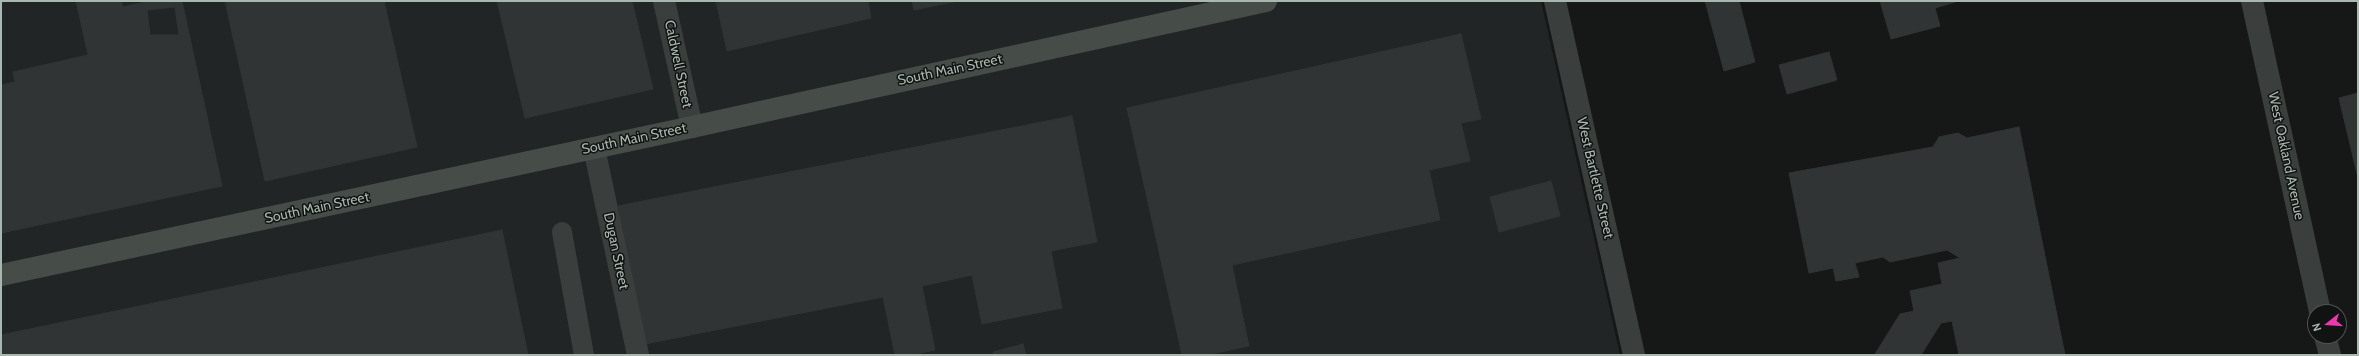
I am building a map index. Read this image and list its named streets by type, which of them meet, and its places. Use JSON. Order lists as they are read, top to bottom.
{
  "streets": {
    "main road": ["South Main Street"],
    "street": [
      "Caldwell Street",
      "West Oakland Avenue",
      "West Bartlette Street",
      "Dugan Street"
    ]
  },
  "crossings": [
    ["Caldwell Street", "South Main Street"],
    ["South Main Street", "Dugan Street"]
  ],
  "north": "left"
}
